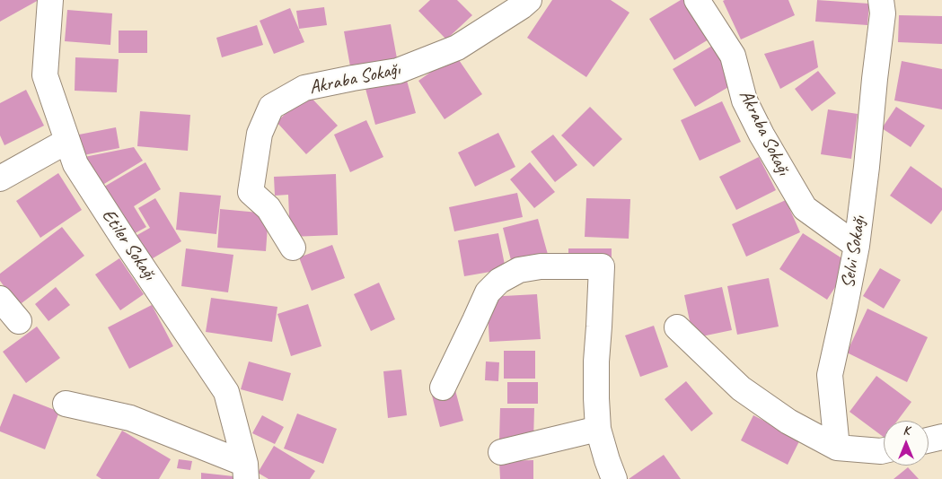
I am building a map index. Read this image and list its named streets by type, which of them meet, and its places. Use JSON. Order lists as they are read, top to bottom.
{
  "streets": {
    "street": ["Akraba Sokağı", "Etiler Sokağı", "Selvi Sokağı"]
  },
  "crossings": [
    ["Akraba Sokağı", "Selvi Sokağı"]
  ],
  "north": "top"
}
